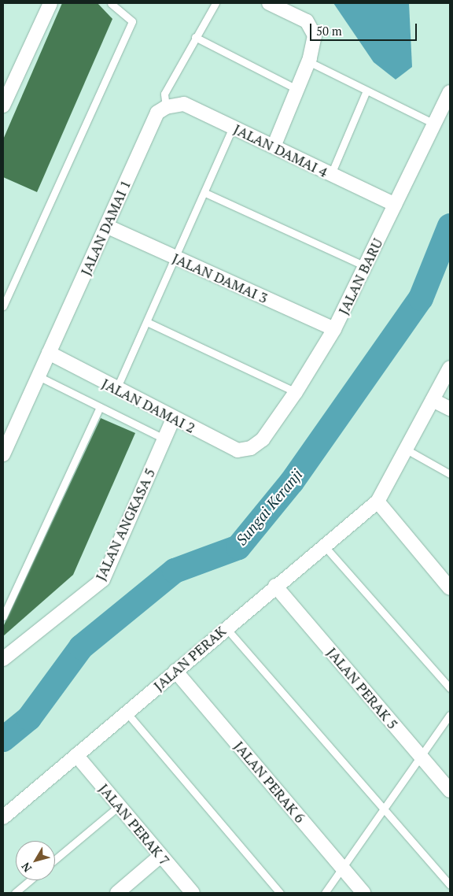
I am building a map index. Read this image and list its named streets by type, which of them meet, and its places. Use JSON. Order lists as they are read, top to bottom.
{
  "streets": {
    "street": [
      "JALAN DAMAI 4",
      "JALAN DAMAI 1",
      "JALAN BARU",
      "JALAN DAMAI 3",
      "JALAN DAMAI 2",
      "JALAN ANGKASA 5",
      "JALAN PERAK",
      "JALAN PERAK 5",
      "JALAN PERAK 6",
      "JALAN PERAK 7"
    ]
  },
  "crossings": [
    ["JALAN DAMAI 4", "JALAN DAMAI 1"],
    ["JALAN DAMAI 4", "JALAN BARU"],
    ["JALAN DAMAI 1", "JALAN DAMAI 3"],
    ["JALAN DAMAI 1", "JALAN DAMAI 2"],
    ["JALAN BARU", "JALAN DAMAI 3"],
    ["JALAN BARU", "JALAN DAMAI 2"],
    ["JALAN DAMAI 2", "JALAN ANGKASA 5"],
    ["JALAN PERAK", "JALAN PERAK 5"],
    ["JALAN PERAK", "JALAN PERAK 6"],
    ["JALAN PERAK", "JALAN PERAK 7"]
  ],
  "water": ["Sungai Keranji"],
  "scale_bar": "50 m",
  "north": "bottom left"
}
